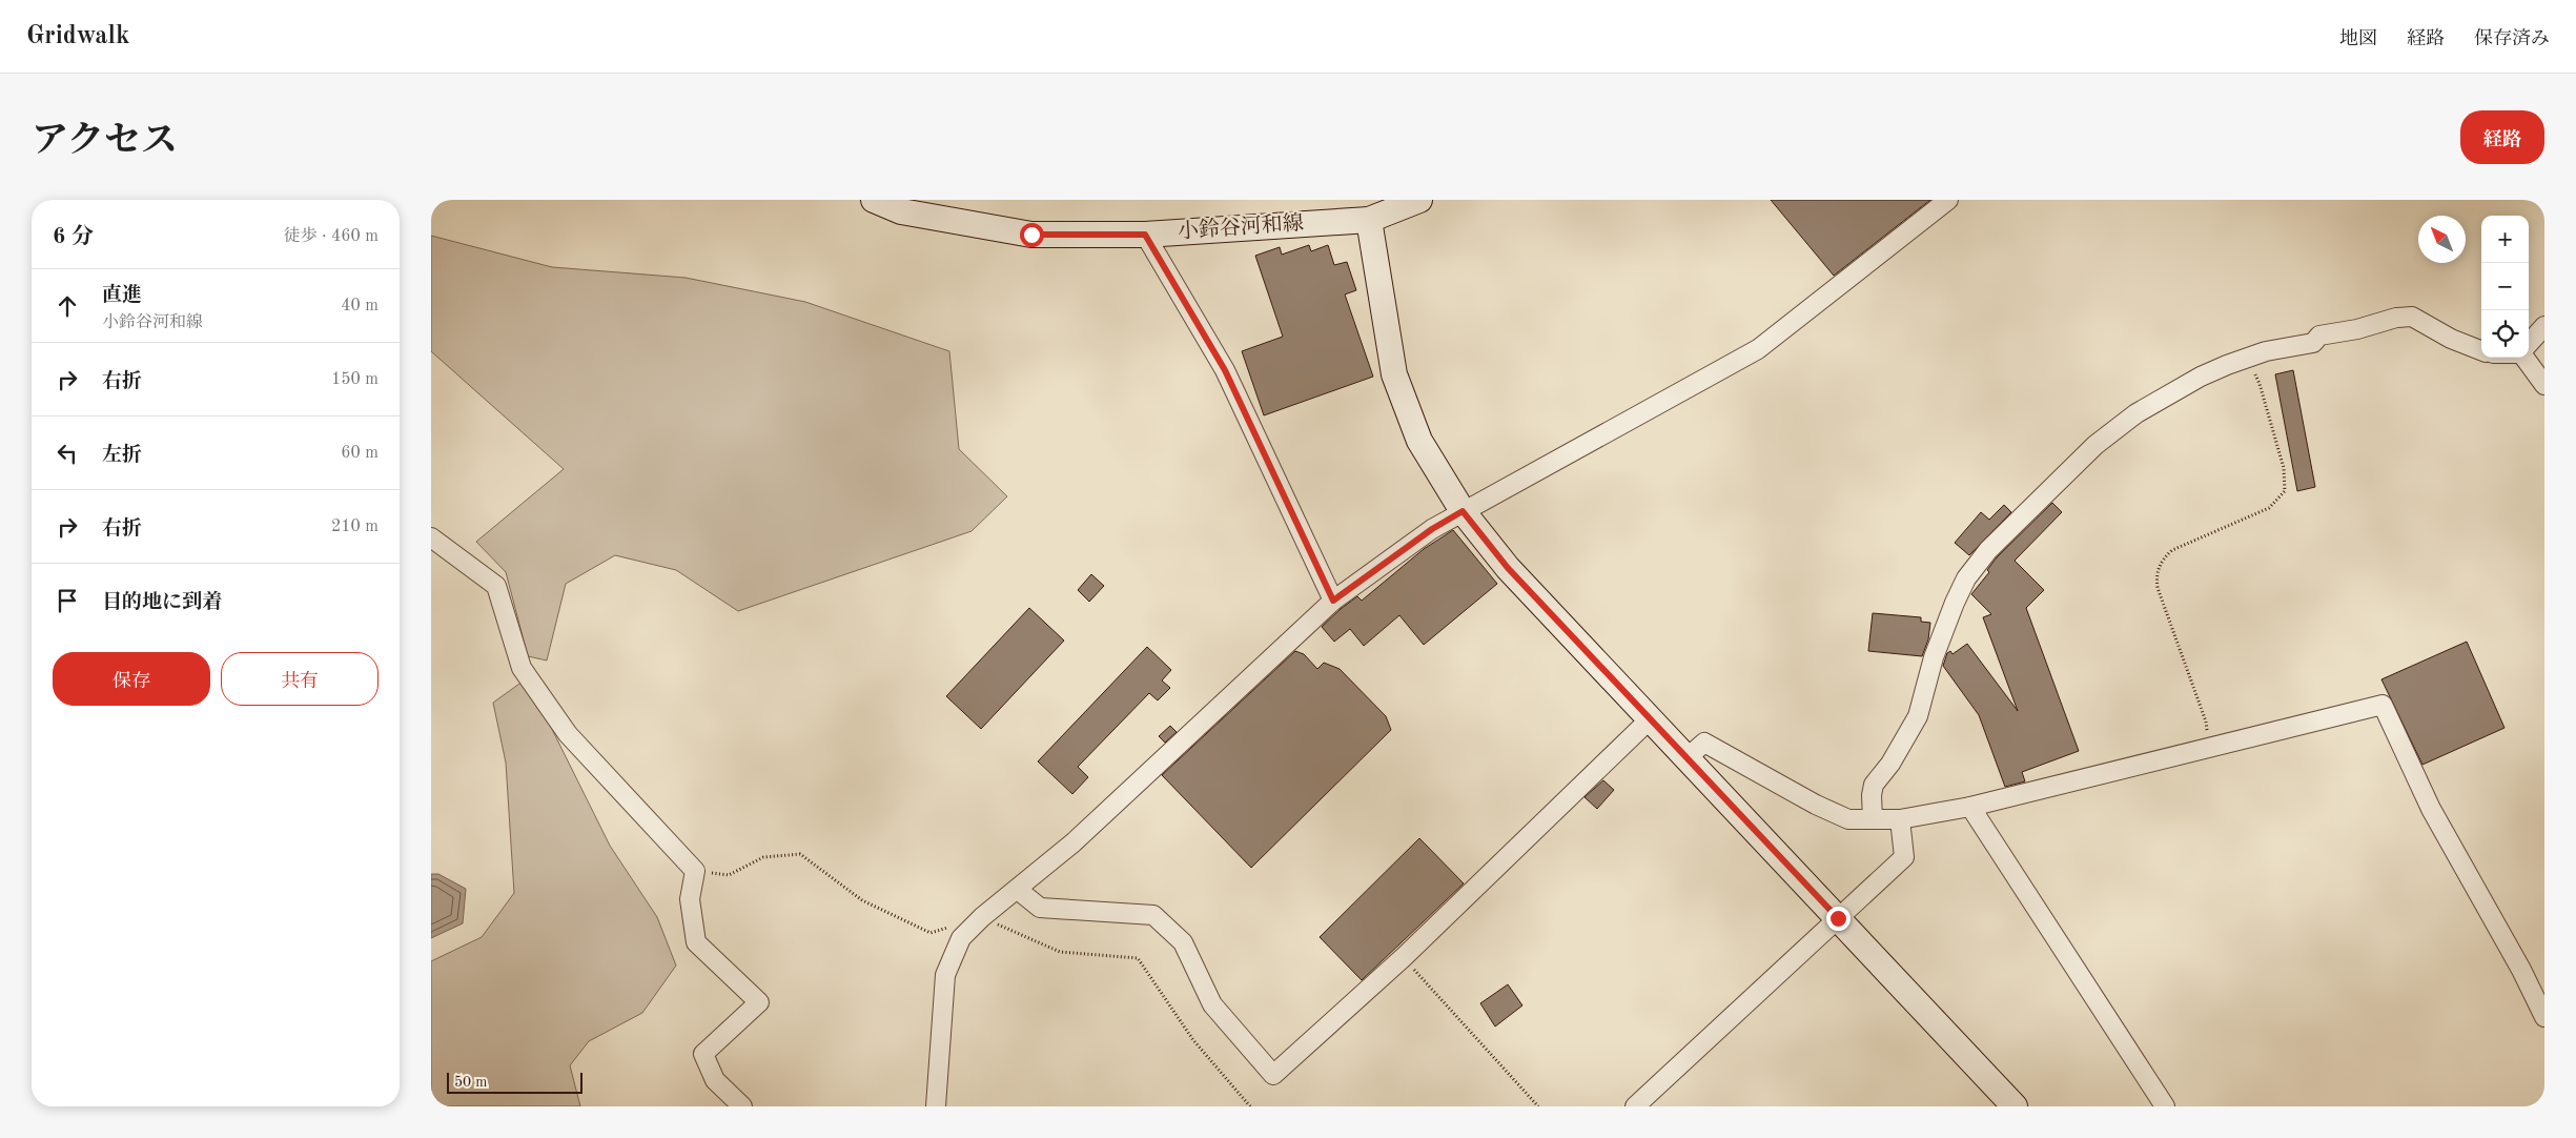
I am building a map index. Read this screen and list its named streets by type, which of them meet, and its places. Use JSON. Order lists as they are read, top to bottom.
{
  "streets": {
    "street": ["小鈴谷河和線"]
  },
  "scale_bar": "50 m",
  "north": "top left",
  "page": {
    "header": "Gridwalk",
    "nav": ["地図", "経路", "保存済み"],
    "title": "アクセス",
    "buttons": [
      "経路",
      ["保存", "共有"]
    ],
    "heading": ["6 分", "徒歩 · 460 m"],
    "map_buttons": ["+", "−"],
    "list": [
      ["直進", "小鈴谷河和線", "40 m"],
      ["右折", "150 m"],
      ["左折", "60 m"],
      ["右折", "210 m"],
      "目的地に到着"
    ],
    "scale": "50 m"
  }
}
